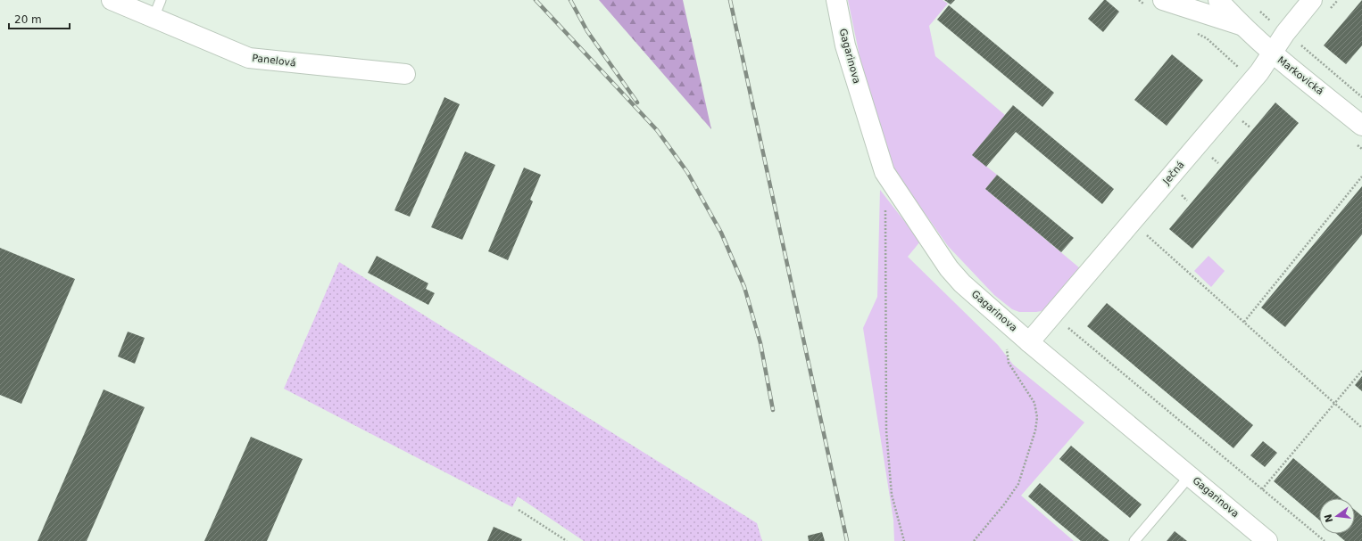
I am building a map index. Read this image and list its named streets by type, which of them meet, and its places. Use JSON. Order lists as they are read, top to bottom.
{
  "streets": {
    "street": [
      "Gagarinova",
      "Panelová",
      "Markovická",
      "Ječná"
    ]
  },
  "crossings": [
    ["Gagarinova", "Ječná"],
    ["Markovická", "Ječná"]
  ],
  "scale_bar": "20 m",
  "north": "left"
}
